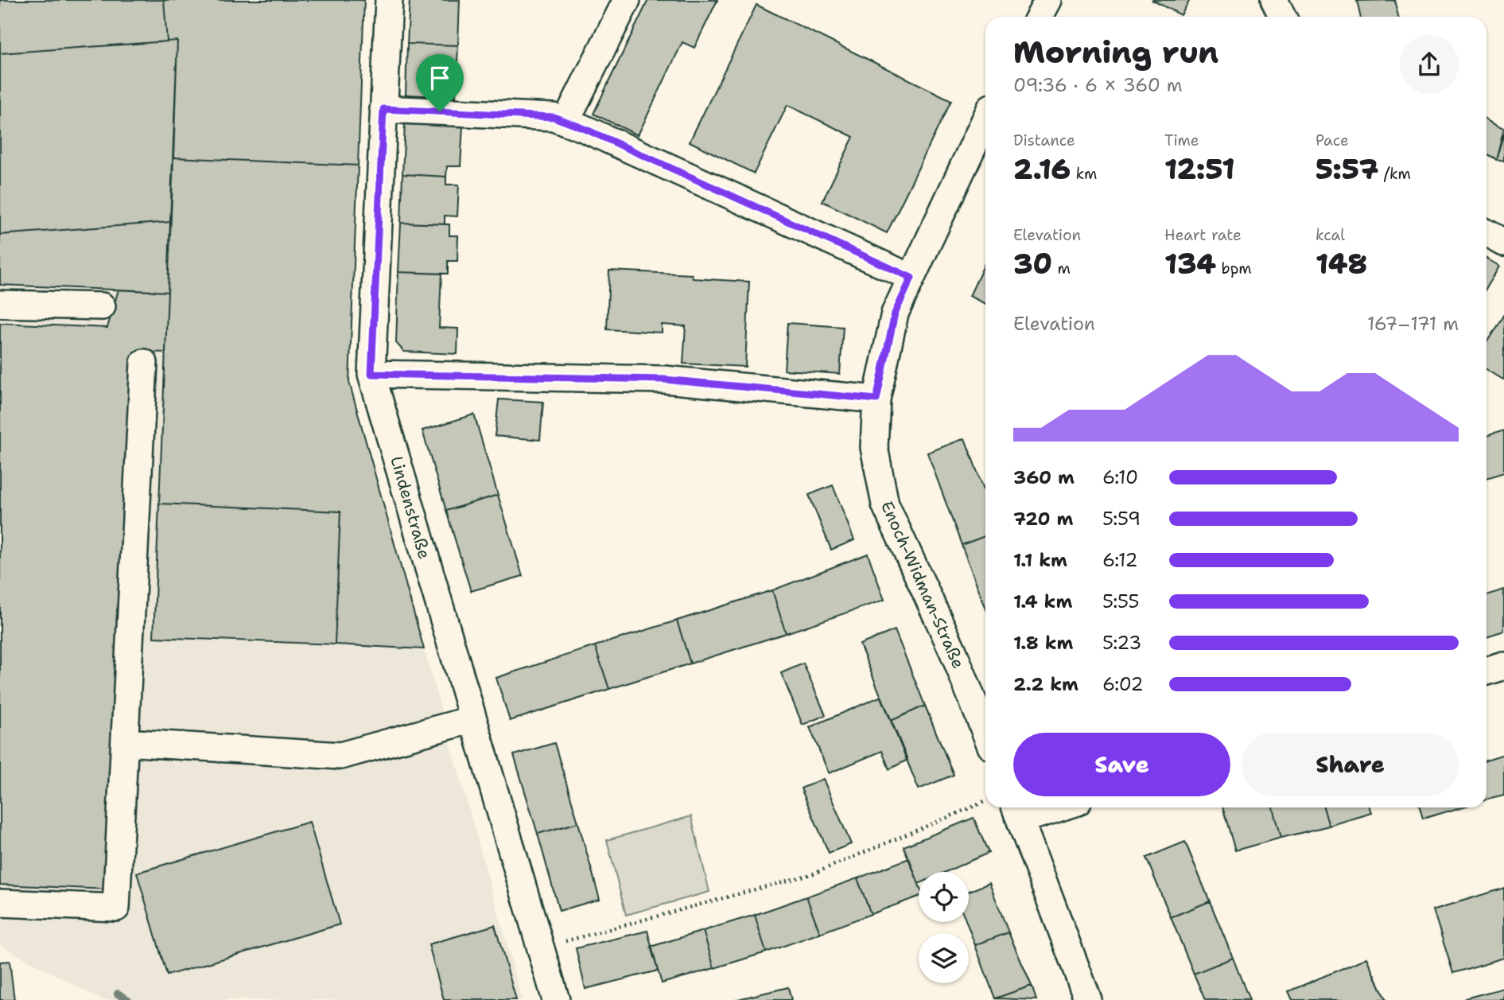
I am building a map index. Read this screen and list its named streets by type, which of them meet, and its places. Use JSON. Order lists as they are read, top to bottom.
{
  "streets": {
    "street": ["Lindenstraße", "Enoch-Widman-Straße"]
  },
  "page": {
    "heading": ["Morning run", "09:36 · 6 × 360 m"],
    "stats": [
      ["Distance", "2.16 km"],
      ["Time", "12:51"],
      ["Pace", "5:57 /km"],
      ["Elevation", "30 m"],
      ["Heart rate", "134 bpm"],
      ["kcal", "148"]
    ],
    "chart": ["Elevation", "167–171 m"],
    "list": [
      {
        "name": "360 m",
        "note": "6:10"
      },
      {
        "name": "720 m",
        "note": "5:59"
      },
      {
        "name": "1.1 km",
        "note": "6:12"
      },
      {
        "name": "1.4 km",
        "note": "5:55"
      },
      {
        "name": "1.8 km",
        "note": "5:23"
      },
      {
        "name": "2.2 km",
        "note": "6:02"
      }
    ],
    "buttons": ["Save", "Share"]
  }
}
